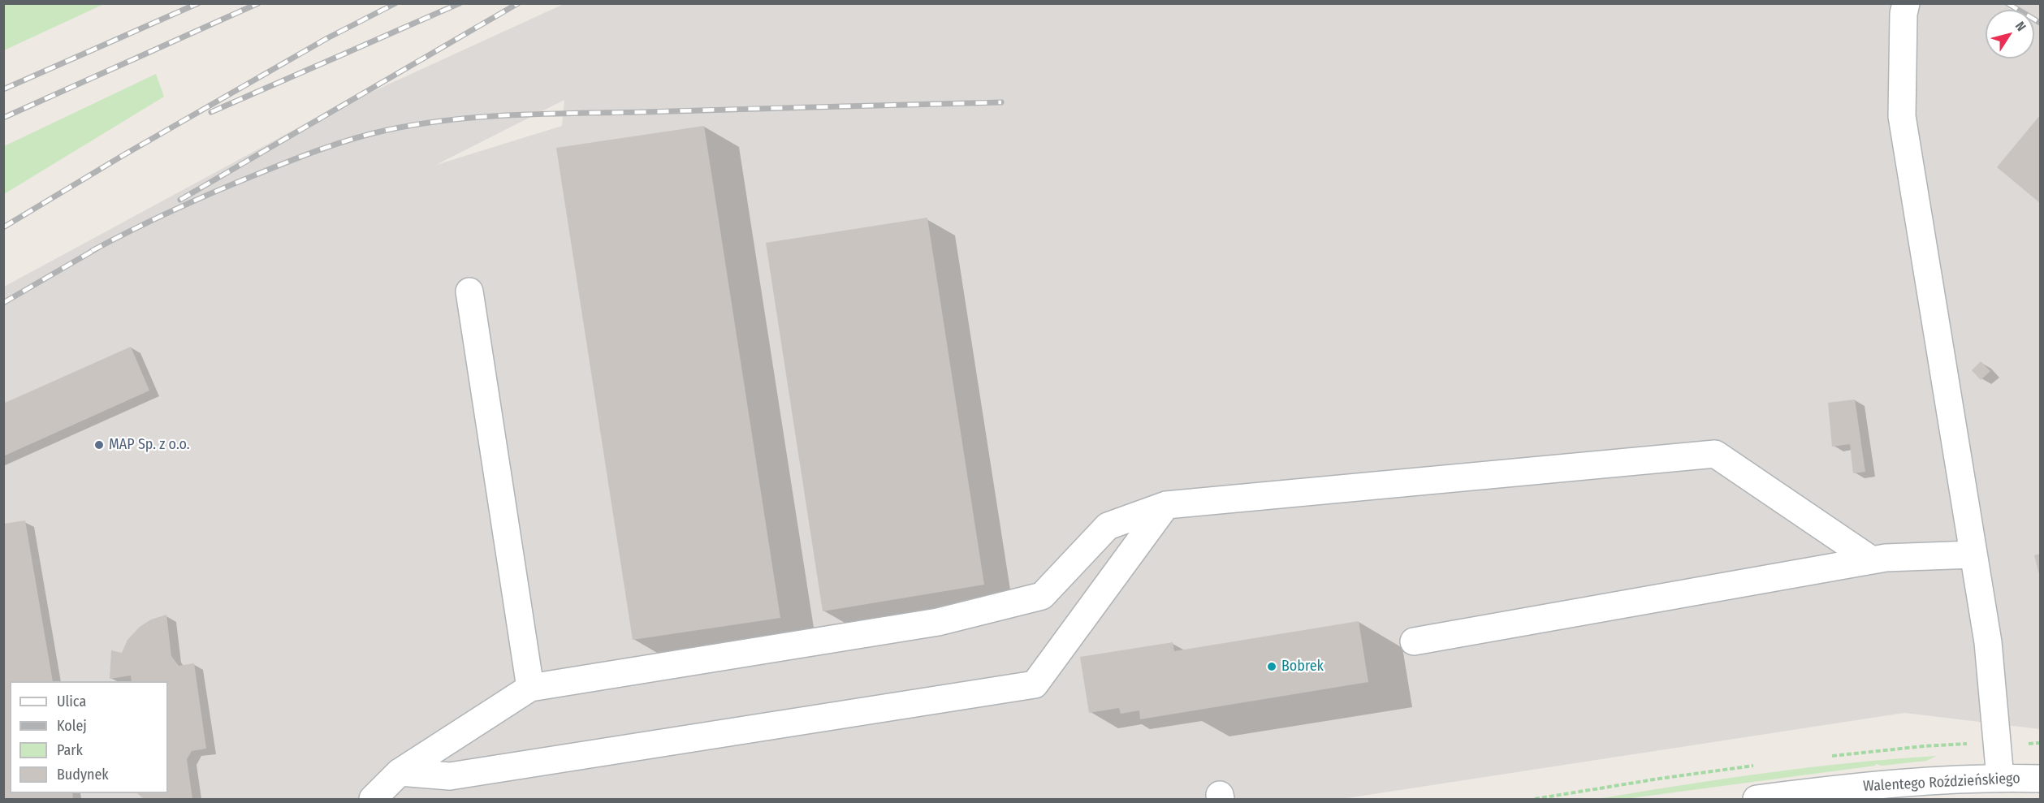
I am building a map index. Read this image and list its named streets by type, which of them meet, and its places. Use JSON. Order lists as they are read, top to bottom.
{
  "streets": {
    "street": ["Walentego Roździeńskiego"]
  },
  "places": ["MAP Sp. z o.o.", "Bobrek"],
  "legend": [
    "Ulica",
    "Kolej",
    "Park",
    "Budynek"
  ],
  "north": "top right"
}
